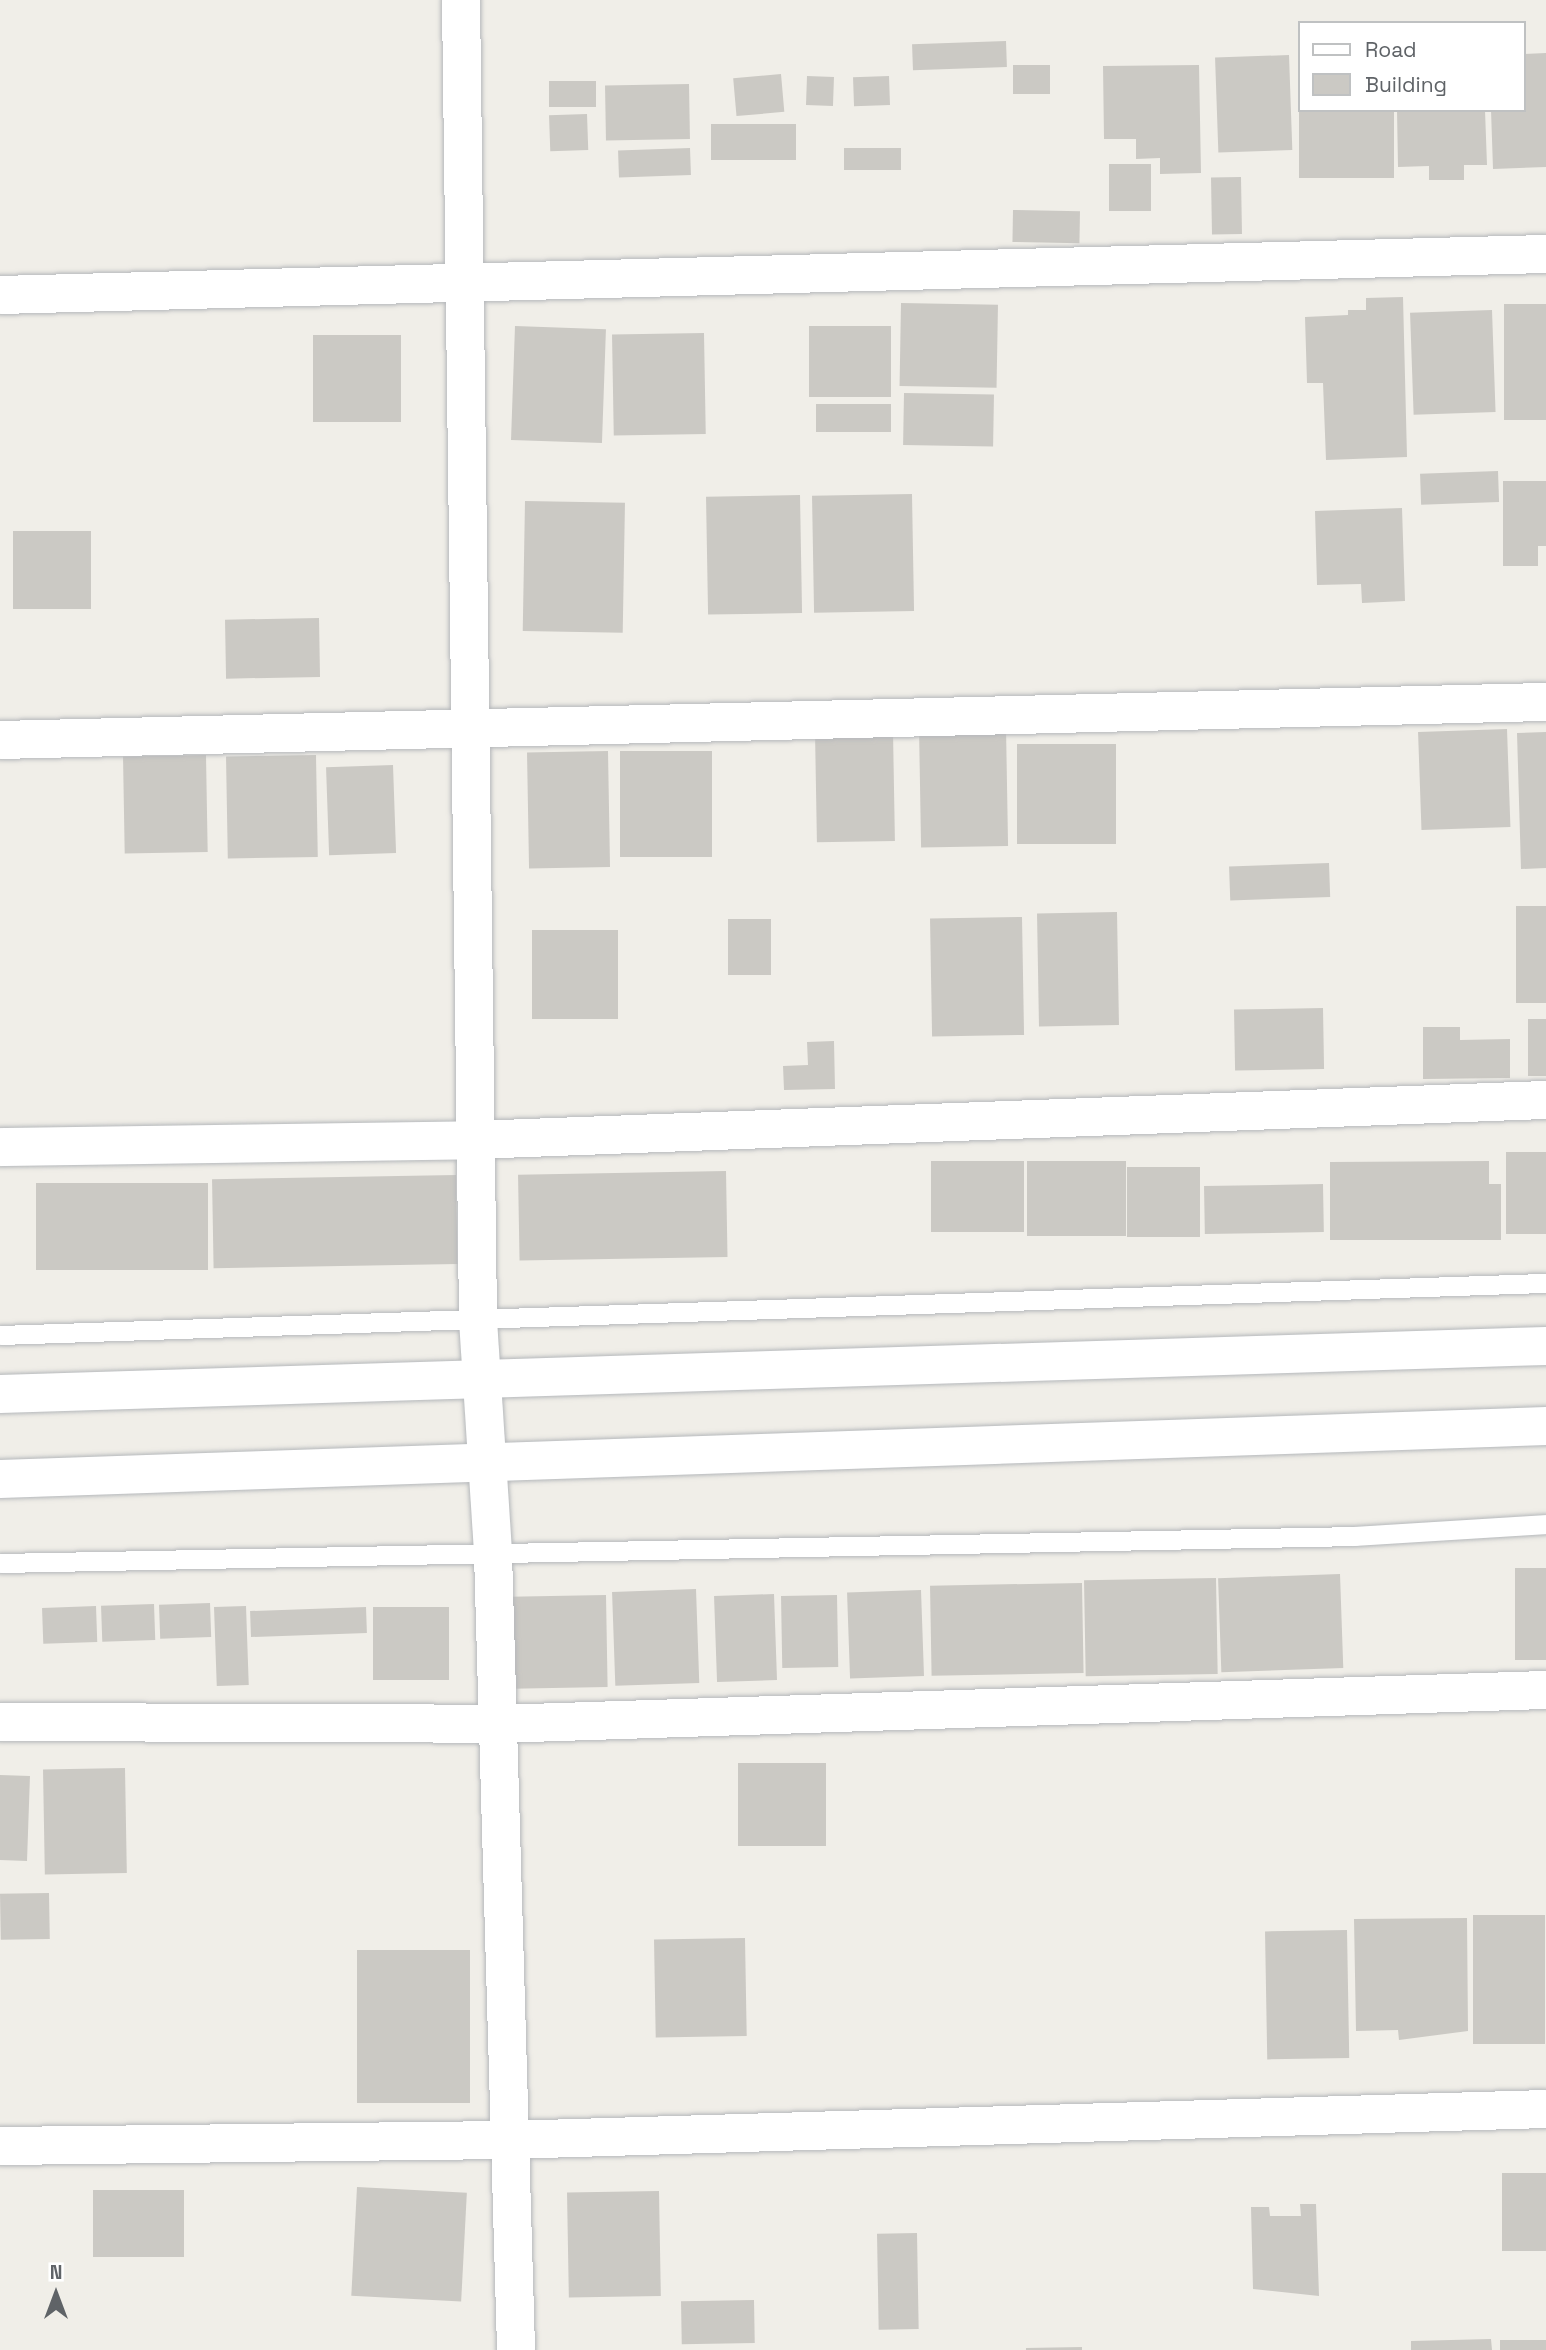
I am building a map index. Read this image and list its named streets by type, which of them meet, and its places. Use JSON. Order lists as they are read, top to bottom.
{
  "legend": ["Road", "Building"],
  "north": "top"
}
